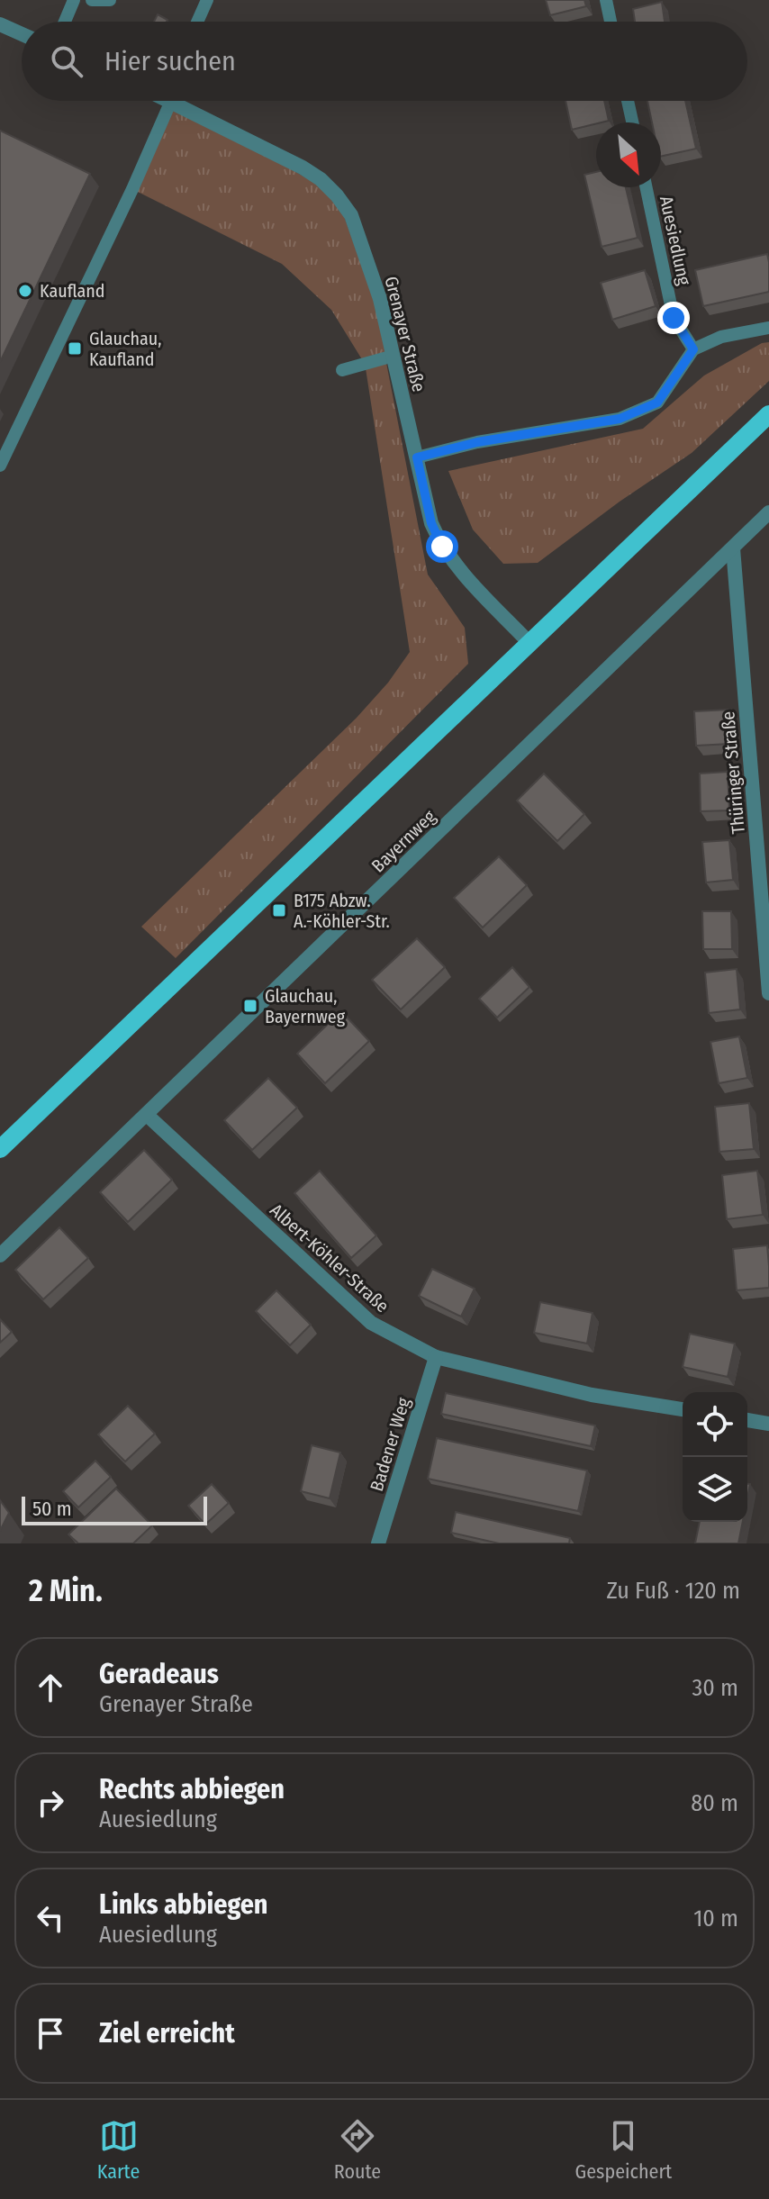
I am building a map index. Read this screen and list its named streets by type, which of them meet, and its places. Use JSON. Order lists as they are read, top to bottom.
{
  "streets": {
    "street": [
      "Grenayer Straße",
      "Thüringer Straße",
      "Bayernweg",
      "Albert-Köhler-Straße",
      "Badener Weg"
    ],
    "lane": ["Auesiedlung"]
  },
  "crossings": [
    ["Thüringer Straße", "Bayernweg"],
    ["Bayernweg", "Albert-Köhler-Straße"],
    ["Albert-Köhler-Straße", "Badener Weg"]
  ],
  "places": {
    "other": ["Kaufland"],
    "transit": ["Glauchau, Kaufland", "B175 Abzw. A.-Köhler-Str.", "Glauchau, Bayernweg"]
  },
  "scale_bar": "50 m",
  "north": "bottom right",
  "page": {
    "search": "Hier suchen",
    "scale": "50 m",
    "heading": ["2 Min.", "Zu Fuß · 120 m"],
    "list": [
      ["Geradeaus", "Grenayer Straße", "30 m"],
      ["Rechts abbiegen", "Auesiedlung", "80 m"],
      ["Links abbiegen", "Auesiedlung", "10 m"],
      "Ziel erreicht"
    ],
    "nav": ["Karte", "Route", "Gespeichert"]
  }
}
